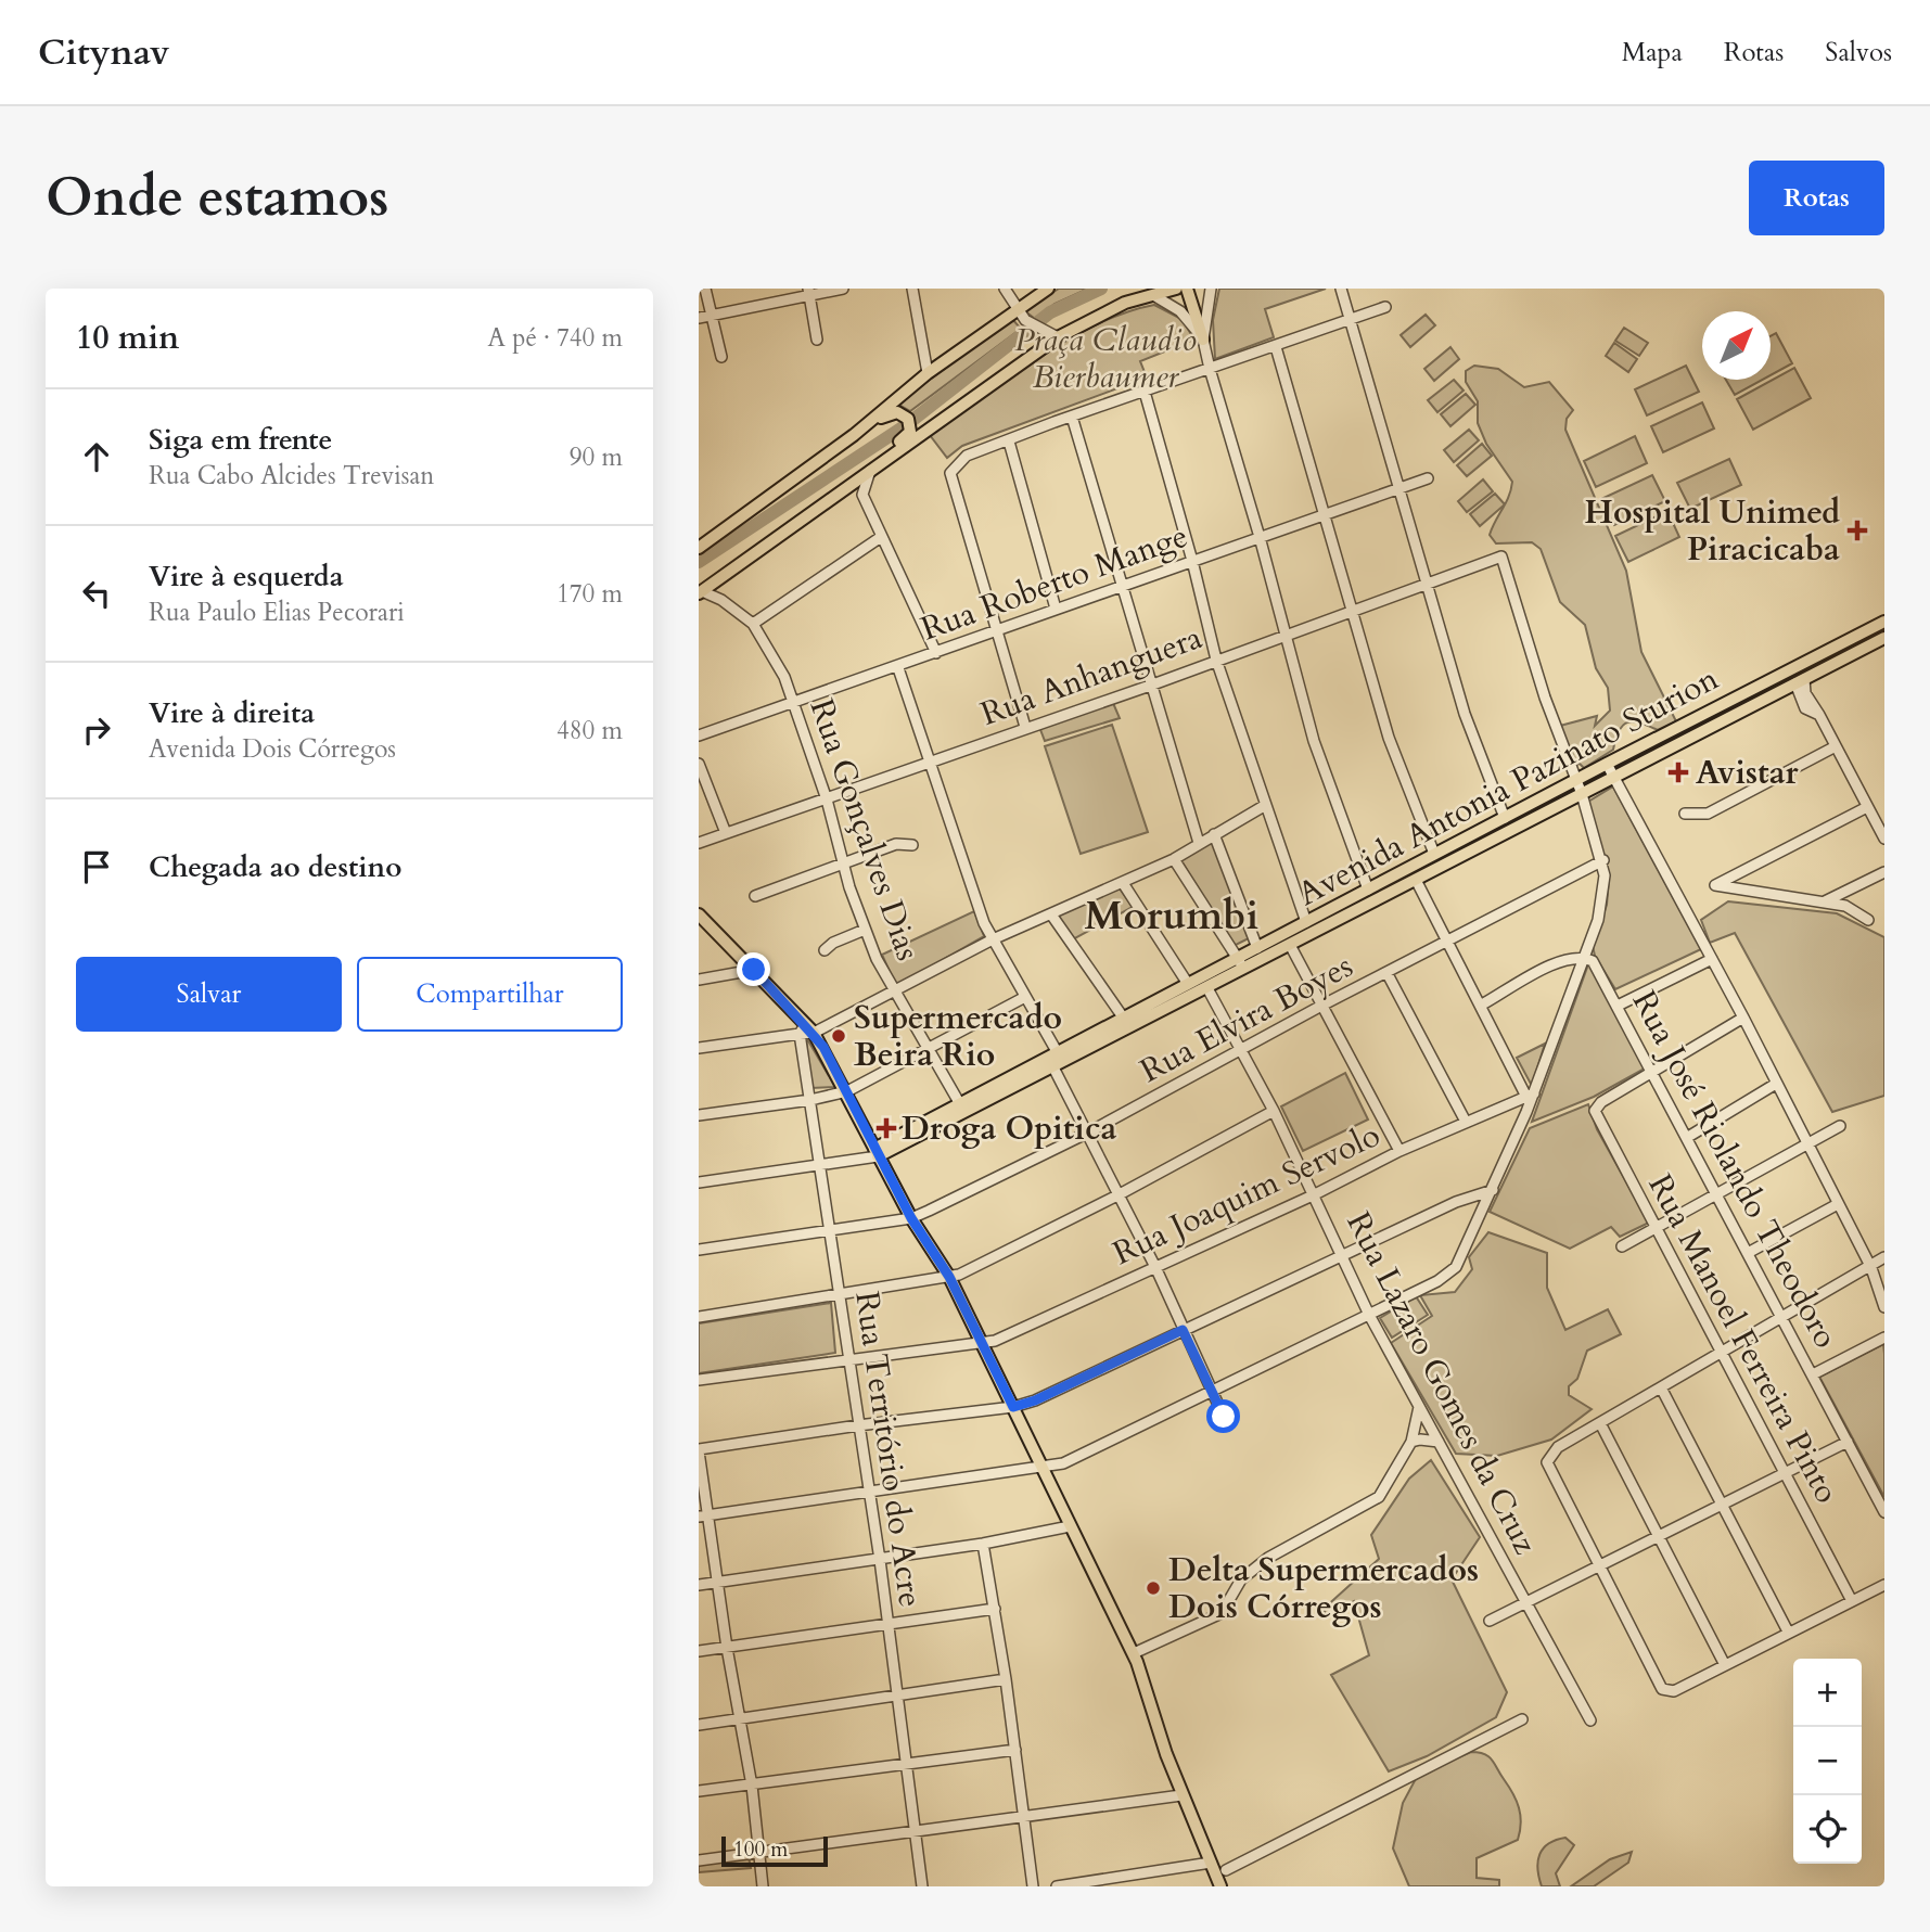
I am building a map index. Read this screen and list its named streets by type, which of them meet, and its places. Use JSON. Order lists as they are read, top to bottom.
{
  "streets": {
    "main road": ["Avenida Antonia Pazinato Sturion"],
    "street": [
      "Rua Roberto Mange",
      "Rua Anhanguera",
      "Rua Gonçalves Dias",
      "Rua Elvira Boyes",
      "Rua José Riolando Theodoro",
      "Rua Joaquim Servolo",
      "Rua Manoel Ferreira Pinto",
      "Rua Lazaro Gomes da Cruz",
      "Rua Território do Acre"
    ]
  },
  "crossings": [
    ["Rua Roberto Mange", "Rua Gonçalves Dias"],
    ["Rua Anhanguera", "Avenida Antonia Pazinato Sturion"],
    ["Rua Anhanguera", "Rua Gonçalves Dias"],
    ["Avenida Antonia Pazinato Sturion", "Rua Gonçalves Dias"],
    ["Avenida Antonia Pazinato Sturion", "Rua Lazaro Gomes da Cruz"],
    ["Rua Elvira Boyes", "Rua Lazaro Gomes da Cruz"],
    ["Rua Elvira Boyes", "Rua Território do Acre"],
    ["Rua José Riolando Theodoro", "Rua Manoel Ferreira Pinto"],
    ["Rua Joaquim Servolo", "Rua Lazaro Gomes da Cruz"],
    ["Rua Joaquim Servolo", "Rua Território do Acre"]
  ],
  "districts": ["Morumbi"],
  "parks": ["Praça Claudio Bierbaumer"],
  "places": {
    "health": ["Hospital Unimed Piracicaba", "Avistar", "Droga Opitica"],
    "other": ["Supermercado Beira Rio", "Delta Supermercados Dois Córregos"]
  },
  "scale_bar": "100 m",
  "north": "top right",
  "page": {
    "header": "Citynav",
    "nav": ["Mapa", "Rotas", "Salvos"],
    "buttons": [
      "Rotas",
      ["Salvar", "Compartilhar"]
    ],
    "title": "Onde estamos",
    "heading": ["10 min", "A pé · 740 m"],
    "list": [
      ["Siga em frente", "Rua Cabo Alcides Trevisan", "90 m"],
      ["Vire à esquerda", "Rua Paulo Elias Pecorari", "170 m"],
      ["Vire à direita", "Avenida Dois Córregos", "480 m"],
      "Chegada ao destino"
    ],
    "map_buttons": ["+", "−"],
    "scale": "100 m"
  }
}
